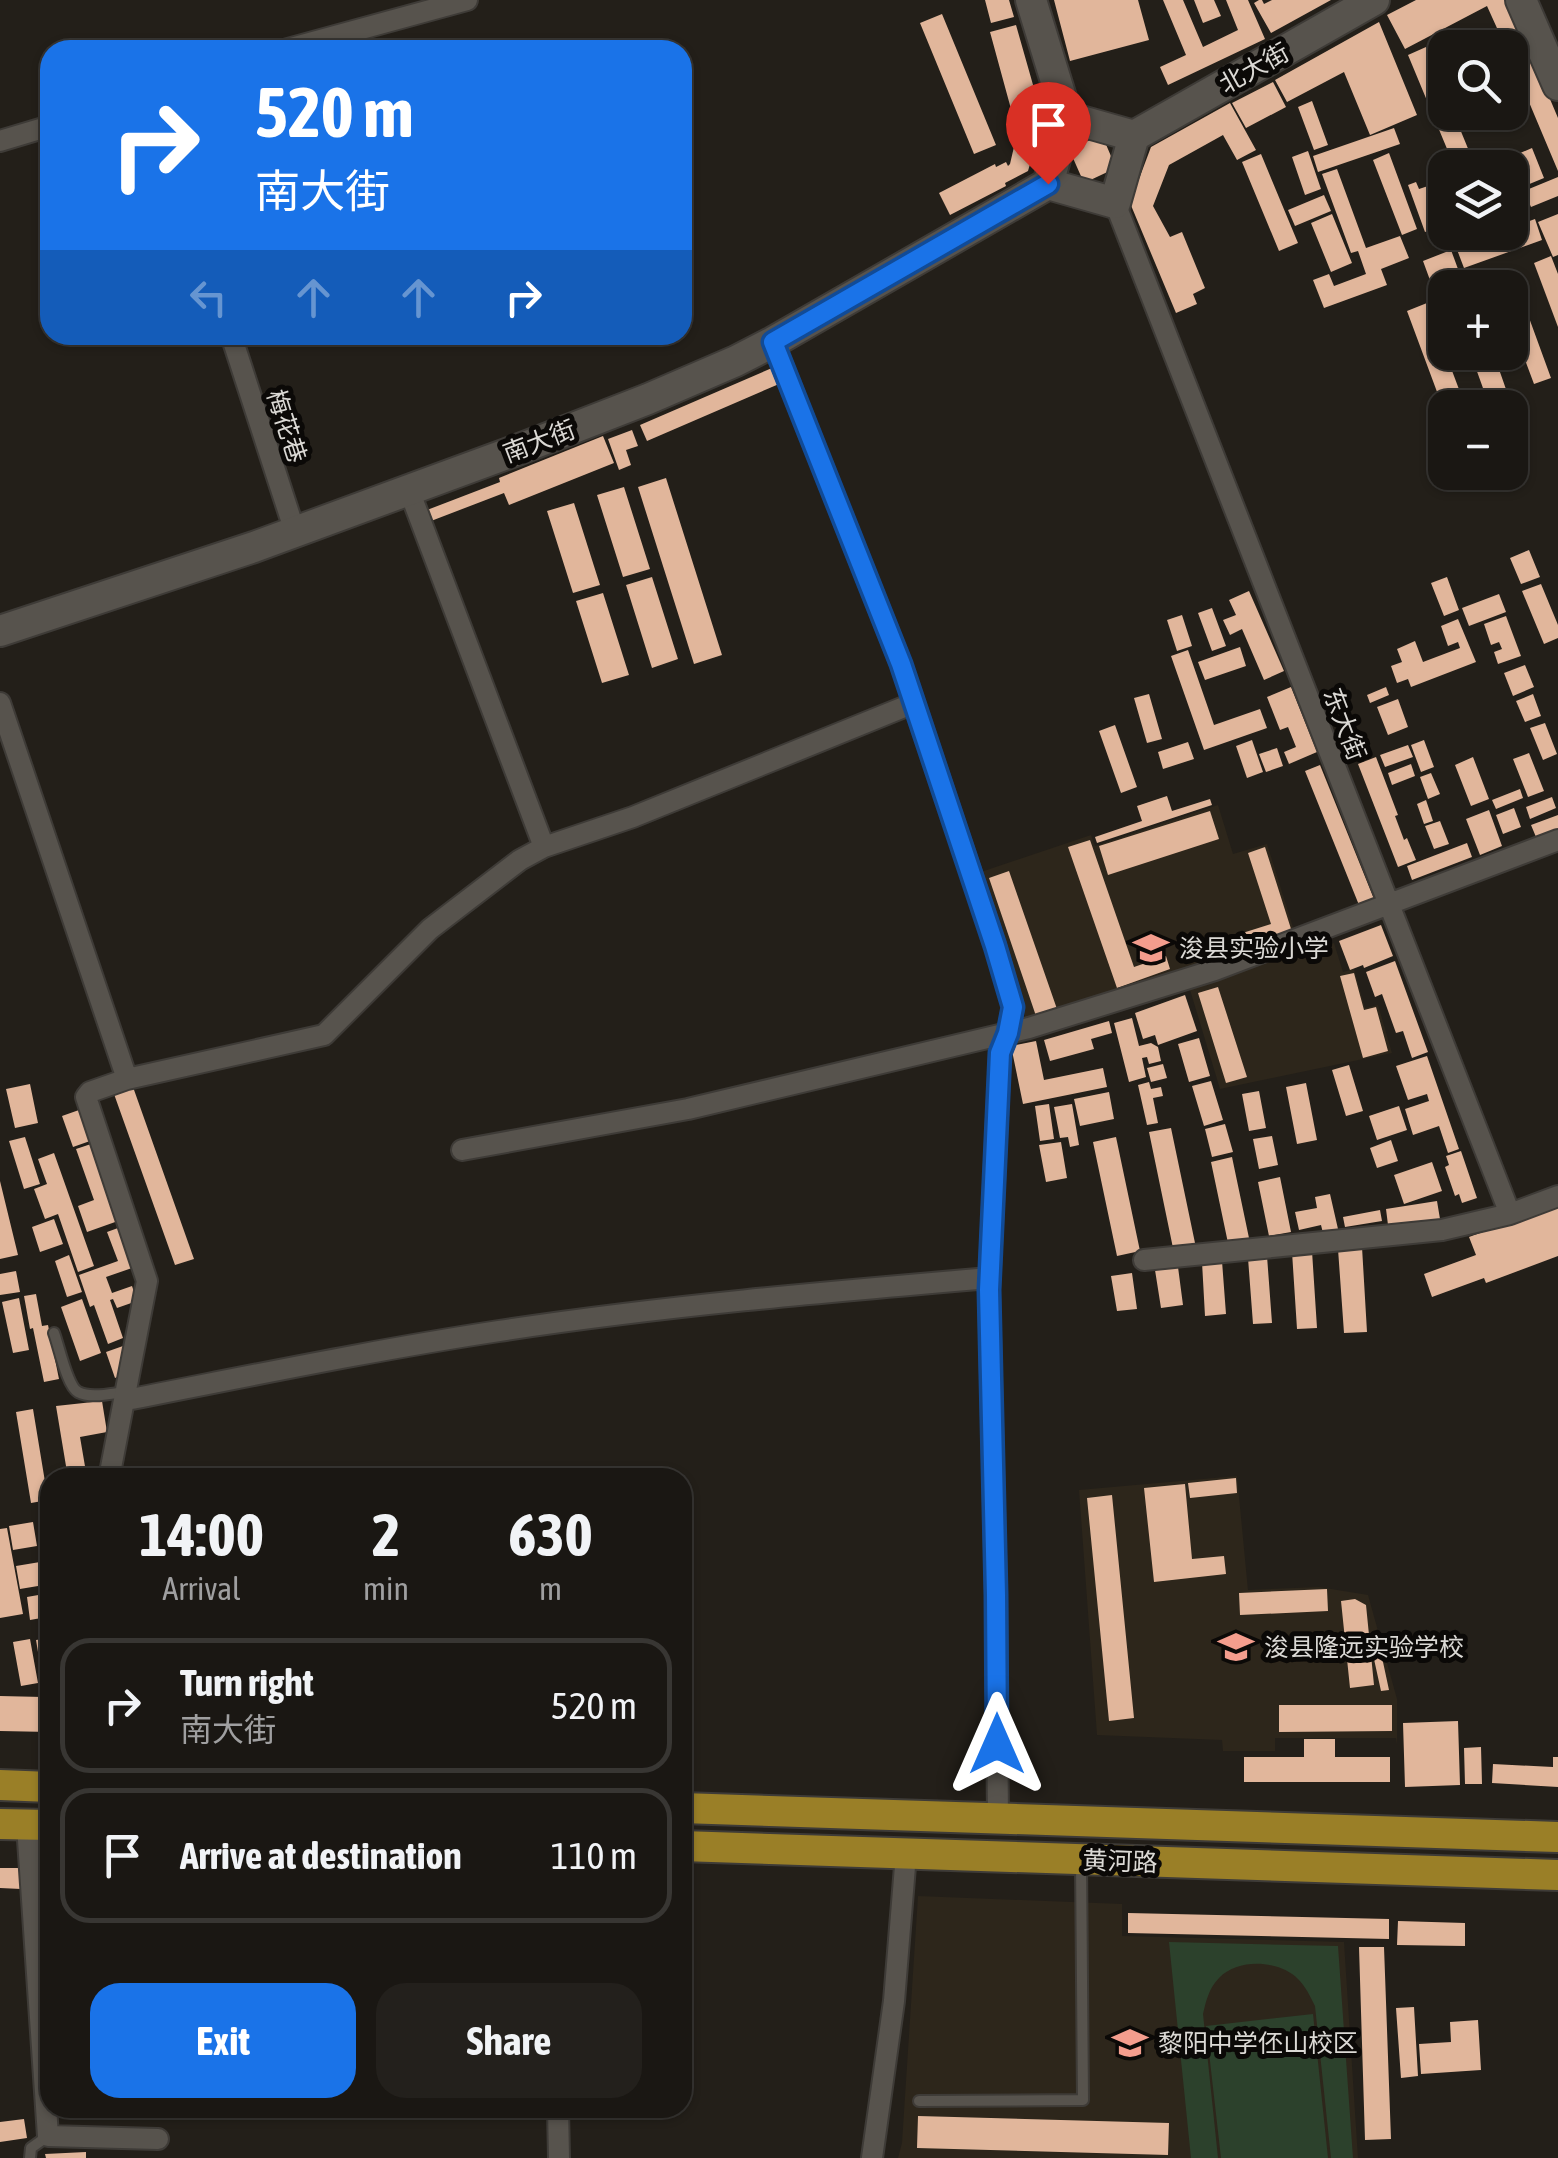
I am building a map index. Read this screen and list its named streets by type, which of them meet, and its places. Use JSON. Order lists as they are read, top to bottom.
{
  "streets": {
    "main road": ["黄河路"],
    "street": [
      "北大街",
      "梅花巷",
      "南大街",
      "东大街"
    ]
  },
  "crossings": [
    ["梅花巷", "南大街"]
  ],
  "places": {
    "school or university": ["浚县实验小学", "浚县隆远实验学校", "黎阳中学伾山校区"]
  },
  "page": {
    "map_buttons": ["+", "−"],
    "turn": ["520 m", "南大街"],
    "eta": [
      "14:00",
      "Arrival",
      "2",
      "min",
      "630",
      "m"
    ],
    "list": [
      {
        "name": "Turn right",
        "note": "南大街",
        "value": "520 m"
      },
      {
        "name": "Arrive at destination",
        "value": "110 m"
      }
    ],
    "buttons": ["Exit", "Share"]
  }
}
